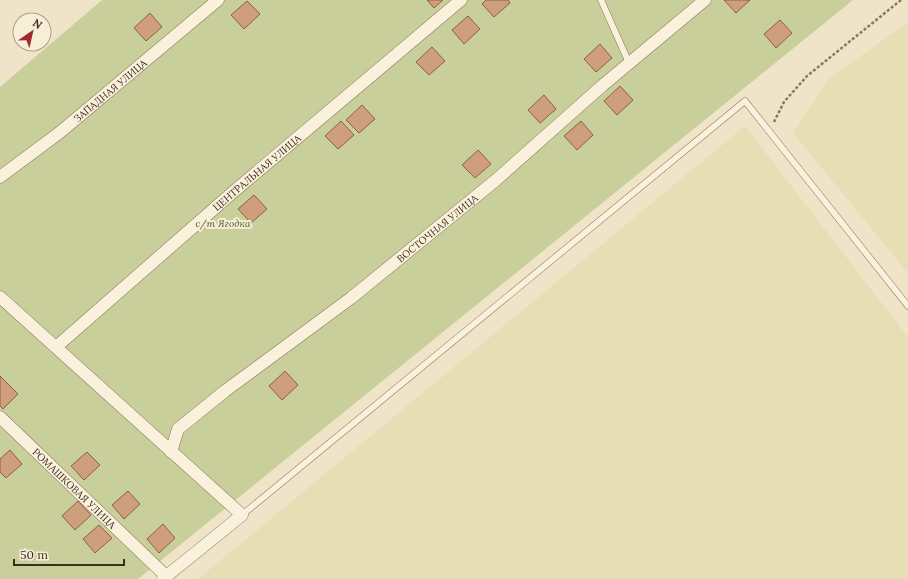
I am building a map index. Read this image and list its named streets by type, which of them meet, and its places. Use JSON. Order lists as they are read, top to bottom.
{
  "streets": {
    "street": [
      "ЗАПАДНАЯ УЛИЦА",
      "ЦЕНТРАЛЬНАЯ УЛИЦА",
      "ВОСТОЧНАЯ УЛИЦА",
      "РОМАШКОВАЯ УЛИЦА"
    ]
  },
  "parks": ["с/т Ягодка"],
  "scale_bar": "50 m",
  "north": "top right"
}
